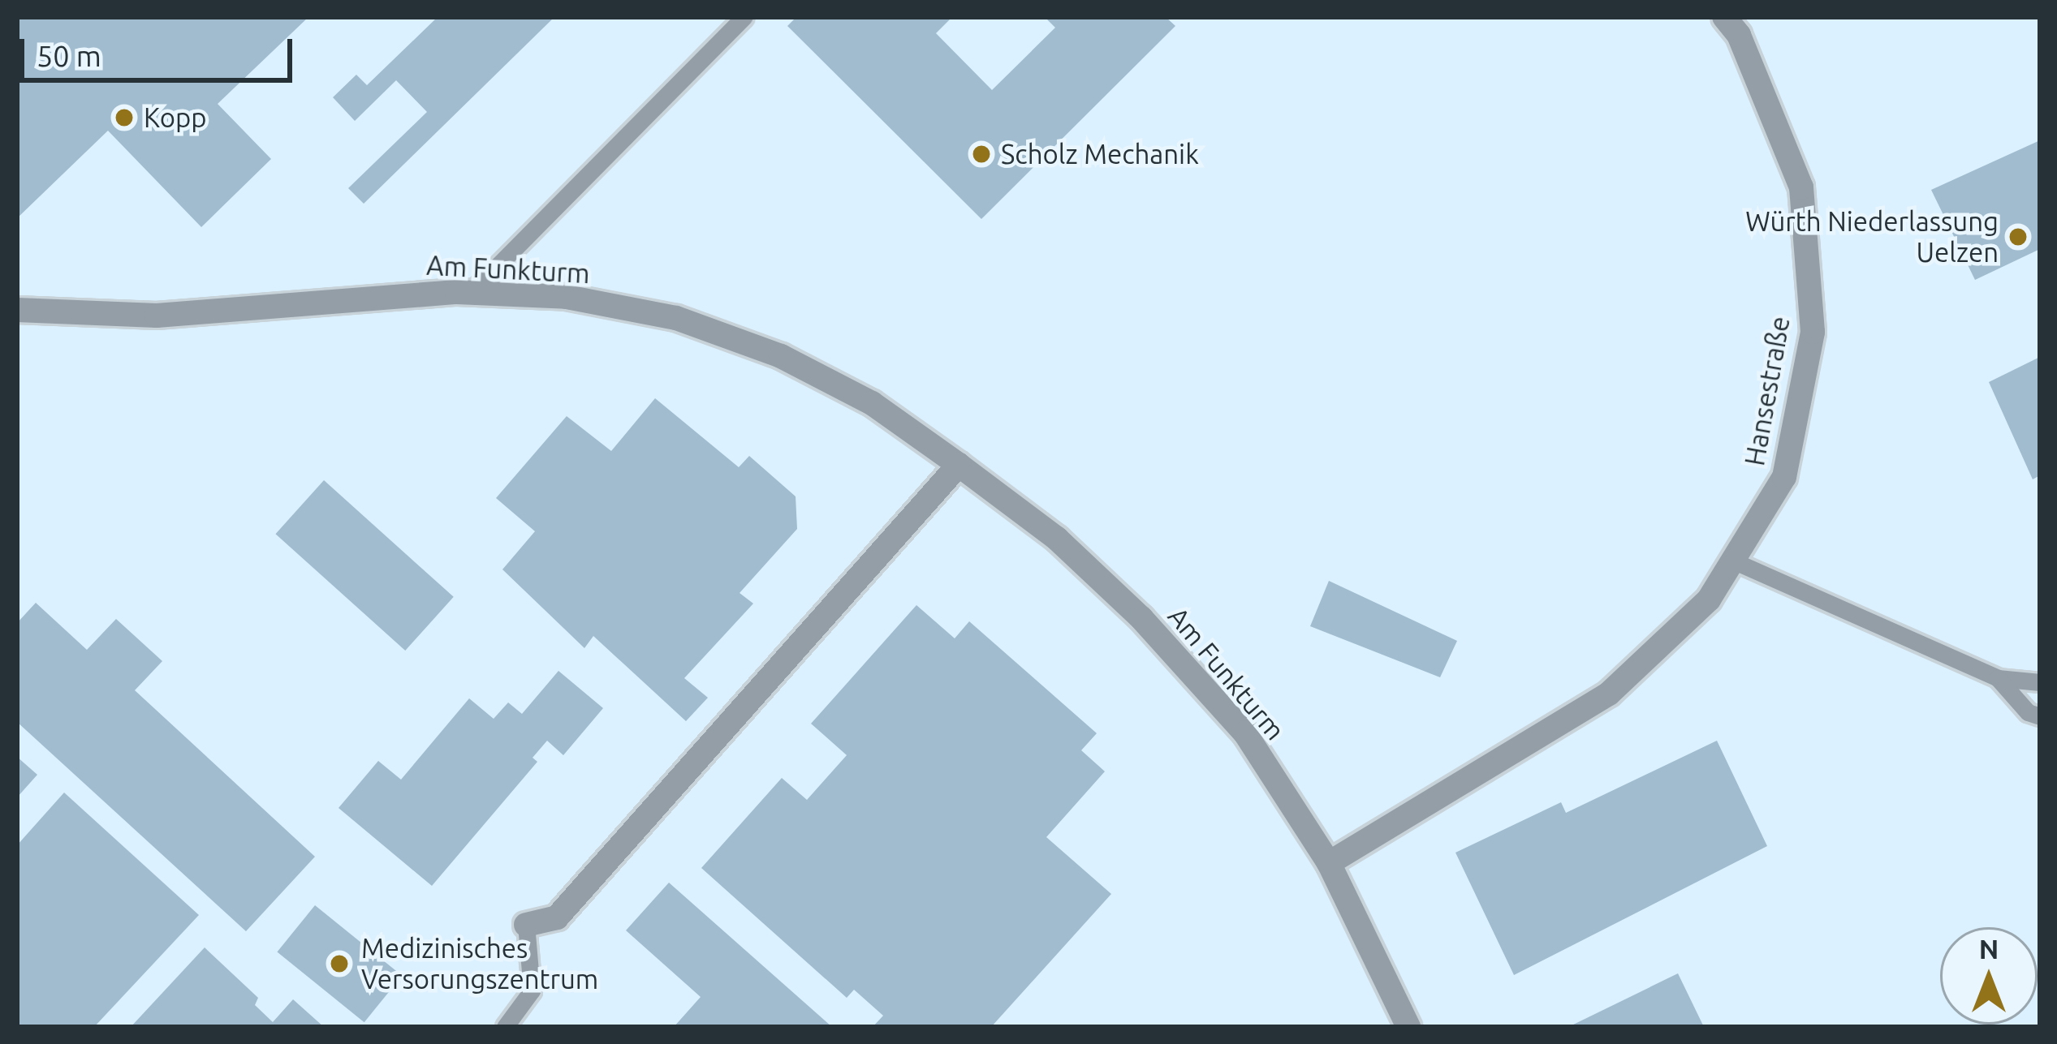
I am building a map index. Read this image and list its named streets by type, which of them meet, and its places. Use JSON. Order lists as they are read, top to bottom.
{
  "streets": {
    "street": ["Am Funkturm", "Hansestraße"]
  },
  "crossings": [
    ["Am Funkturm", "Hansestraße"]
  ],
  "places": [
    "Kopp",
    "Scholz Mechanik",
    "Würth Niederlassung Uelzen",
    "Medizinisches Versorungszentrum"
  ],
  "scale_bar": "50 m",
  "north": "top"
}
